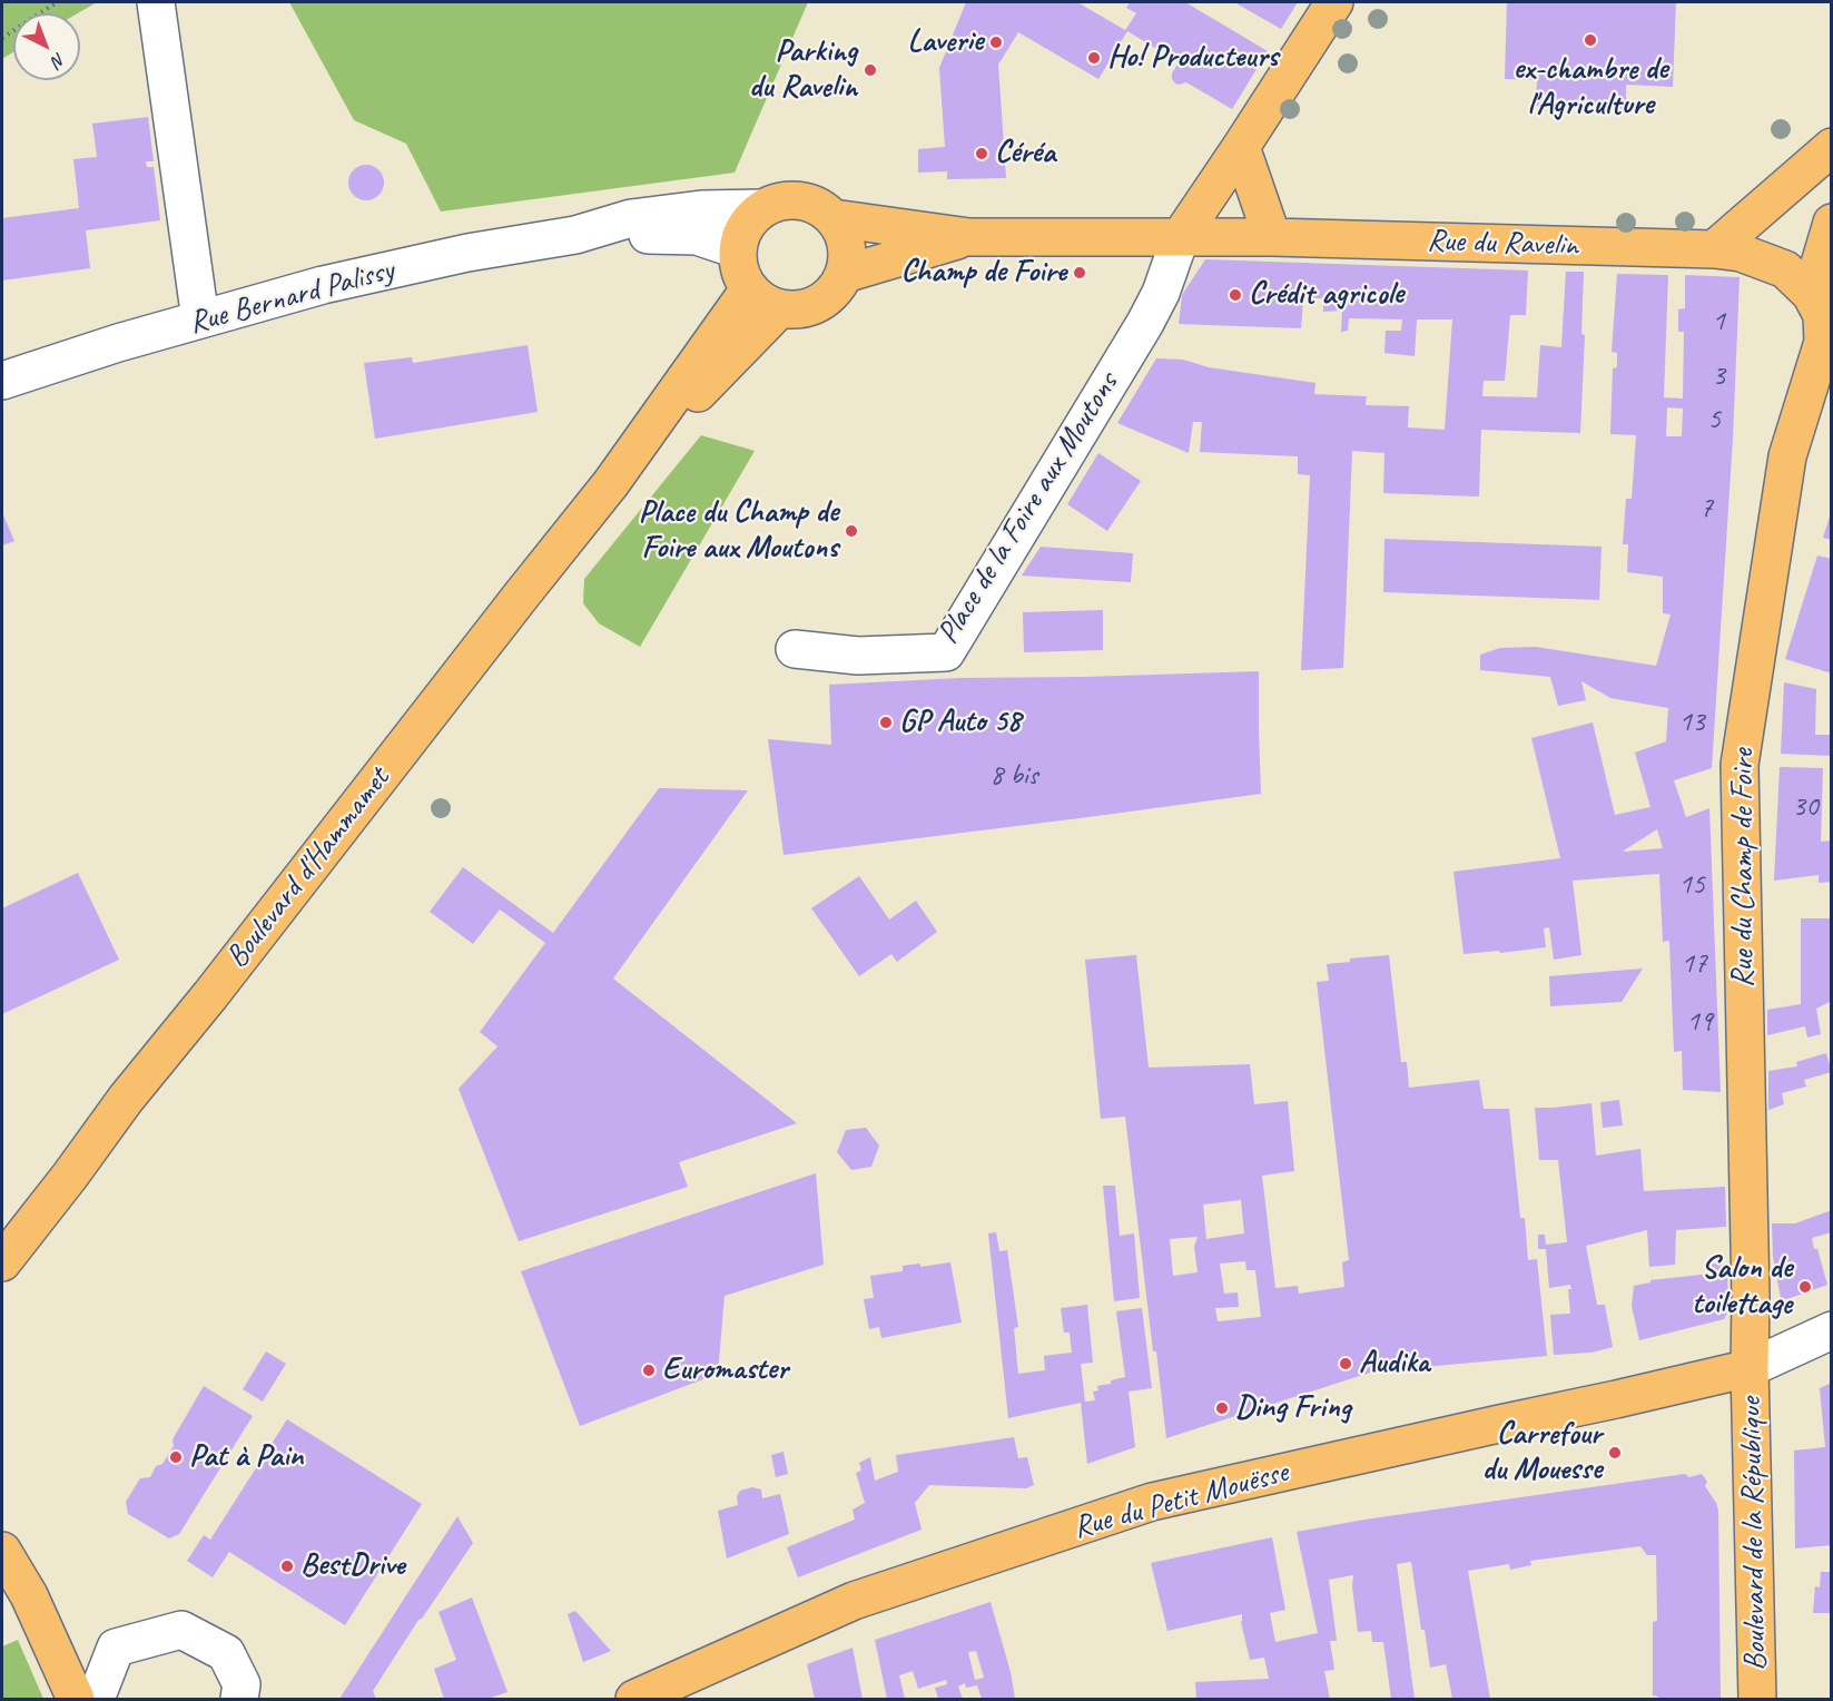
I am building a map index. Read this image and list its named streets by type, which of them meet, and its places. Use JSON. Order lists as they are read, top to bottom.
{
  "streets": {
    "main road": [
      "Rue du Ravelin",
      "Boulevard d'Hammamet",
      "Rue du Champ de Foire",
      "Rue du Petit Mouësse",
      "Boulevard de la République"
    ],
    "street": ["Rue Bernard Palissy", "Place de la Foire aux Moutons"]
  },
  "crossings": [
    ["Rue du Ravelin", "Rue Bernard Palissy"],
    ["Rue du Ravelin", "Place de la Foire aux Moutons"],
    ["Rue du Ravelin", "Boulevard d'Hammamet"],
    ["Rue du Ravelin", "Rue du Champ de Foire"],
    ["Rue Bernard Palissy", "Boulevard d'Hammamet"],
    ["Rue du Champ de Foire", "Rue du Petit Mouësse"],
    ["Rue du Champ de Foire", "Boulevard de la République"],
    ["Rue du Petit Mouësse", "Boulevard de la République"]
  ],
  "places": [
    "ex-chambre de l'Agriculture",
    "Laverie",
    "Ho! Producteurs",
    "Parking du Ravelin",
    "Céréa",
    "Champ de Foire",
    "Crédit agricole",
    "Place du Champ de Foire aux Moutons",
    "GP Auto 58",
    "Salon de toilettage",
    "Audika",
    "Euromaster",
    "Ding Fring",
    "Carrefour du Mouesse",
    "Pat à Pain",
    "BestDrive"
  ],
  "house_numbers": [
    "1",
    "3",
    "5",
    "7",
    "13",
    "8 bis",
    "30",
    "15",
    "17",
    "19"
  ],
  "north": "bottom right"
}
